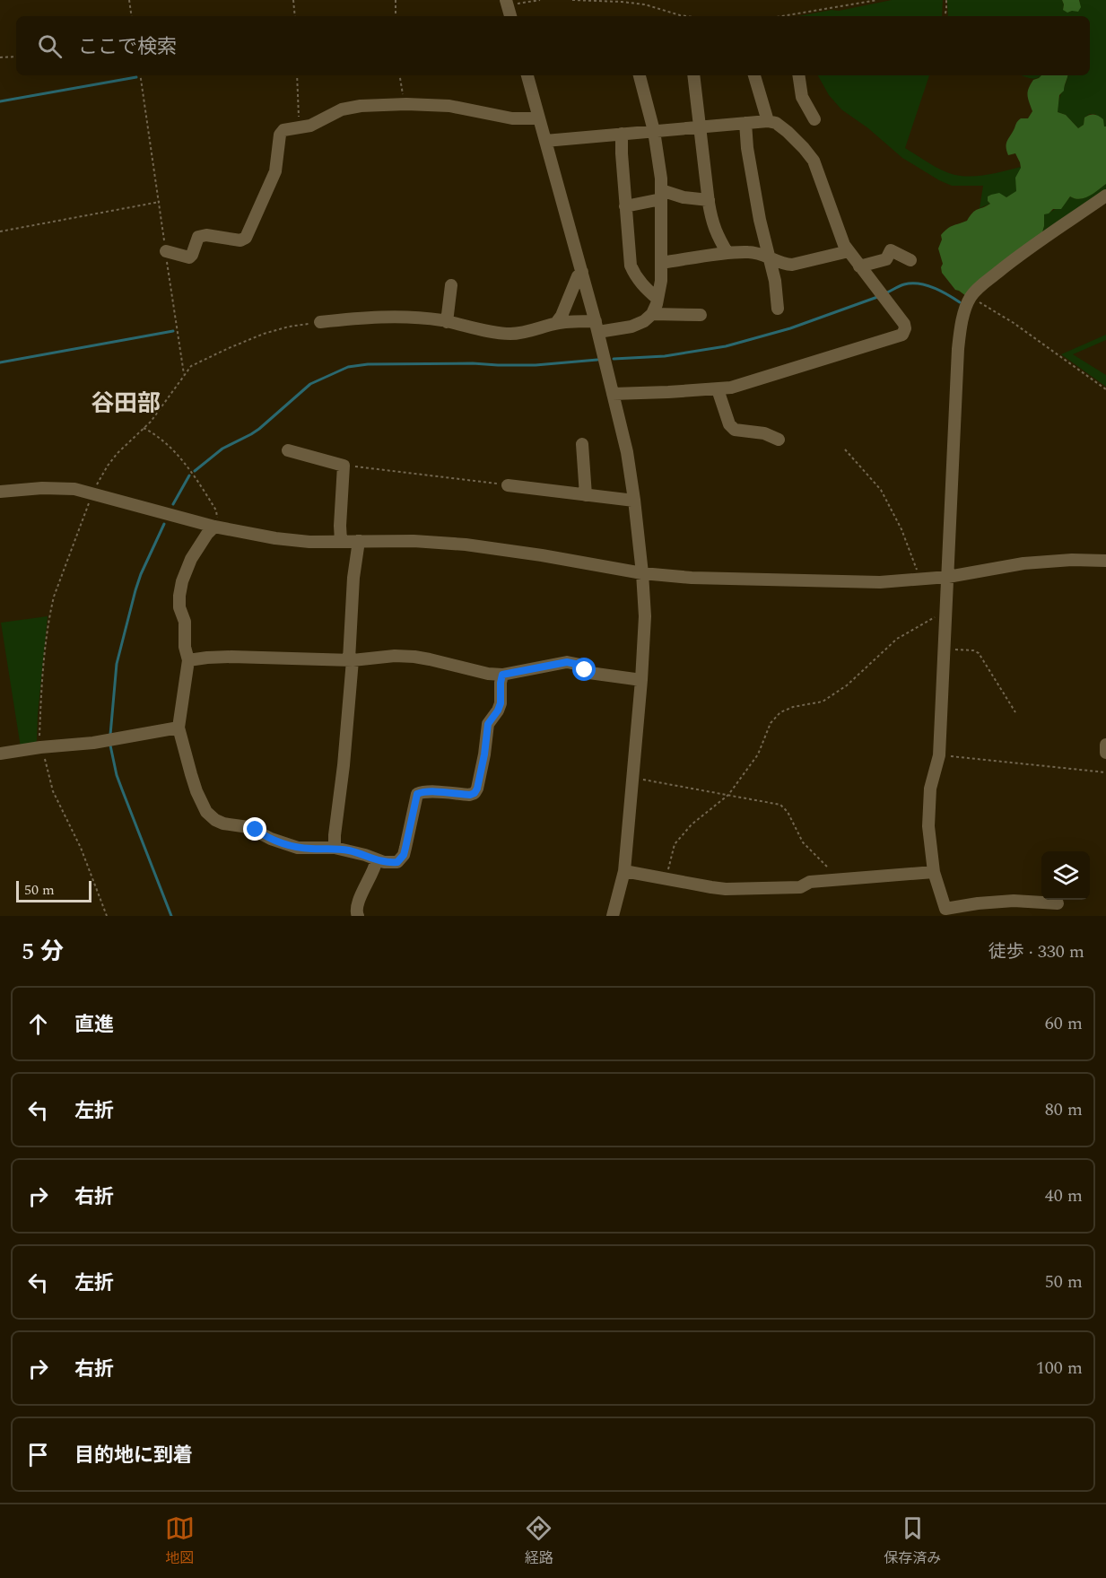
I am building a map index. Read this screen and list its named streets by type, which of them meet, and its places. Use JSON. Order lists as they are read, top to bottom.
{
  "districts": ["谷田部"],
  "scale_bar": "50 m",
  "page": {
    "search": "ここで検索",
    "scale": "50 m",
    "heading": ["5 分", "徒歩 · 330 m"],
    "list": [
      ["直進", "60 m"],
      ["左折", "80 m"],
      ["右折", "40 m"],
      ["左折", "50 m"],
      ["右折", "100 m"],
      "目的地に到着"
    ],
    "nav": ["地図", "経路", "保存済み"]
  }
}
